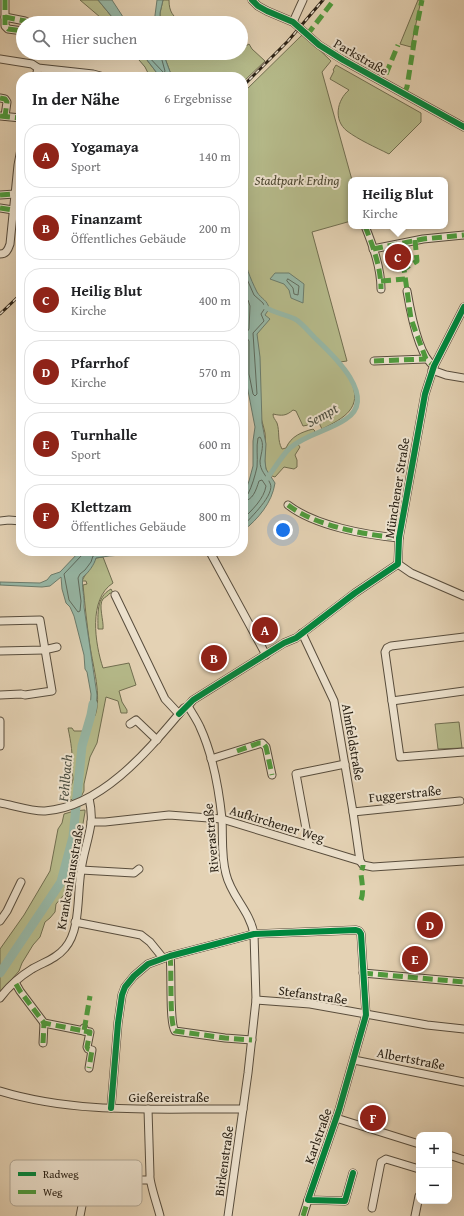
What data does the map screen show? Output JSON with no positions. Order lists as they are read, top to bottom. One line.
{"streets":{"street":["Parkstraße","Münchener Straße","Almfeldstraße","Fuggerstraße","Aufkirchener Weg","Riverastraße","Krankenhausstraße","Stefanstraße","Albertstraße","Gießereistraße","Karlstraße","Birkenstraße"]},"crossings":[["Almfeldstraße","Fuggerstraße"],["Almfeldstraße","Aufkirchener Weg"],["Aufkirchener Weg","Riverastraße"],["Aufkirchener Weg","Krankenhausstraße"],["Riverastraße","Stefanstraße"],["Riverastraße","Gießereistraße"],["Riverastraße","Birkenstraße"],["Stefanstraße","Karlstraße"],["Albertstraße","Karlstraße"],["Gießereistraße","Birkenstraße"]],"water":["Sempt","Fehlbach"],"parks":["Stadtpark Erding"],"legend":["Radweg","Weg"],"page":{"search":"Hier suchen","heading":["In der Nähe","6 Ergebnisse"],"list":[{"mark":"A","name":"Yogamaya","note":"Sport","value":"140 m"},{"mark":"B","name":"Finanzamt","note":"Öffentliches Gebäude","value":"200 m"},{"mark":"C","name":"Heilig Blut","note":"Kirche","value":"400 m"},{"mark":"D","name":"Pfarrhof","note":"Kirche","value":"570 m"},{"mark":"E","name":"Turnhalle","note":"Sport","value":"600 m"},{"mark":"F","name":"Klettzam","note":"Öffentliches Gebäude","value":"800 m"}],"popup":["Heilig Blut","Kirche"],"pins":["C","A","B","D","E","F"],"map_buttons":["+","−"]}}
